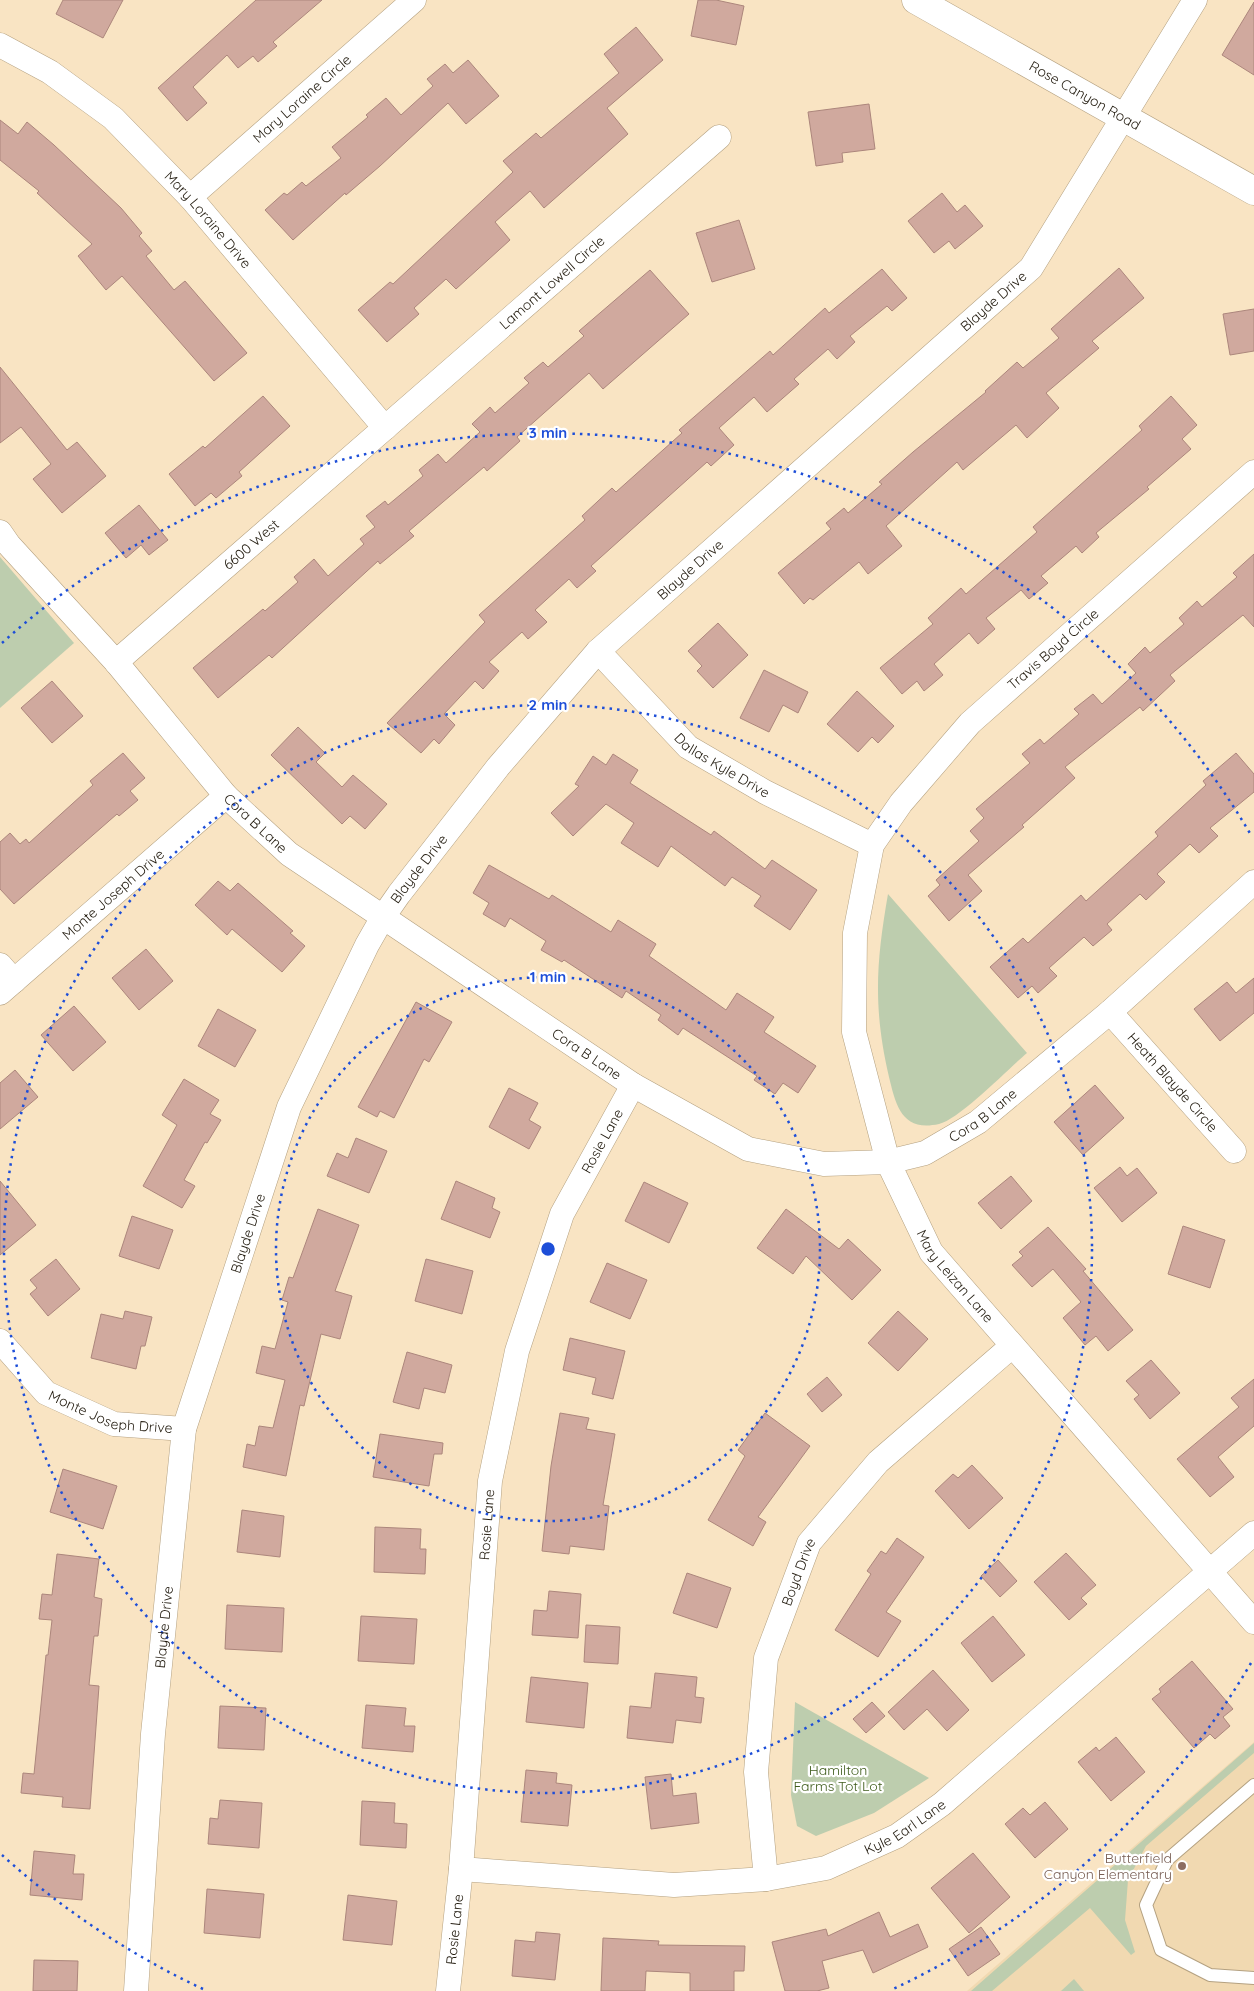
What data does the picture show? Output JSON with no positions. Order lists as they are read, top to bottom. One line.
{"streets":{"street":["Rose Canyon Road","Mary Loraine Circle","Mary Loraine Drive","Lamont Lowell Circle","Blayde Drive","6600 West","Travis Boyd Circle","Dallas Kyle Drive","Cora B Lane","Monte Joseph Drive","Heath Blayde Circle","Rosie Lane","Mary Leizan Lane","Boyd Drive","Kyle Earl Lane"]},"crossings":[["Rose Canyon Road","Blayde Drive"],["Mary Loraine Circle","Mary Loraine Drive"],["Mary Loraine Drive","Lamont Lowell Circle"],["Mary Loraine Drive","6600 West"],["Lamont Lowell Circle","6600 West"],["Blayde Drive","Dallas Kyle Drive"],["Blayde Drive","Cora B Lane"],["Blayde Drive","Monte Joseph Drive"],["6600 West","Cora B Lane"],["Travis Boyd Circle","Dallas Kyle Drive"],["Travis Boyd Circle","Mary Leizan Lane"],["Dallas Kyle Drive","Mary Leizan Lane"],["Cora B Lane","Monte Joseph Drive"],["Cora B Lane","Heath Blayde Circle"],["Cora B Lane","Rosie Lane"],["Cora B Lane","Mary Leizan Lane"],["Rosie Lane","Kyle Earl Lane"],["Mary Leizan Lane","Boyd Drive"],["Mary Leizan Lane","Kyle Earl Lane"],["Boyd Drive","Kyle Earl Lane"]],"parks":["Hamilton Farms Tot Lot"],"places":["Butterfield Canyon Elementary"],"rings":["3 min","2 min","1 min"]}
